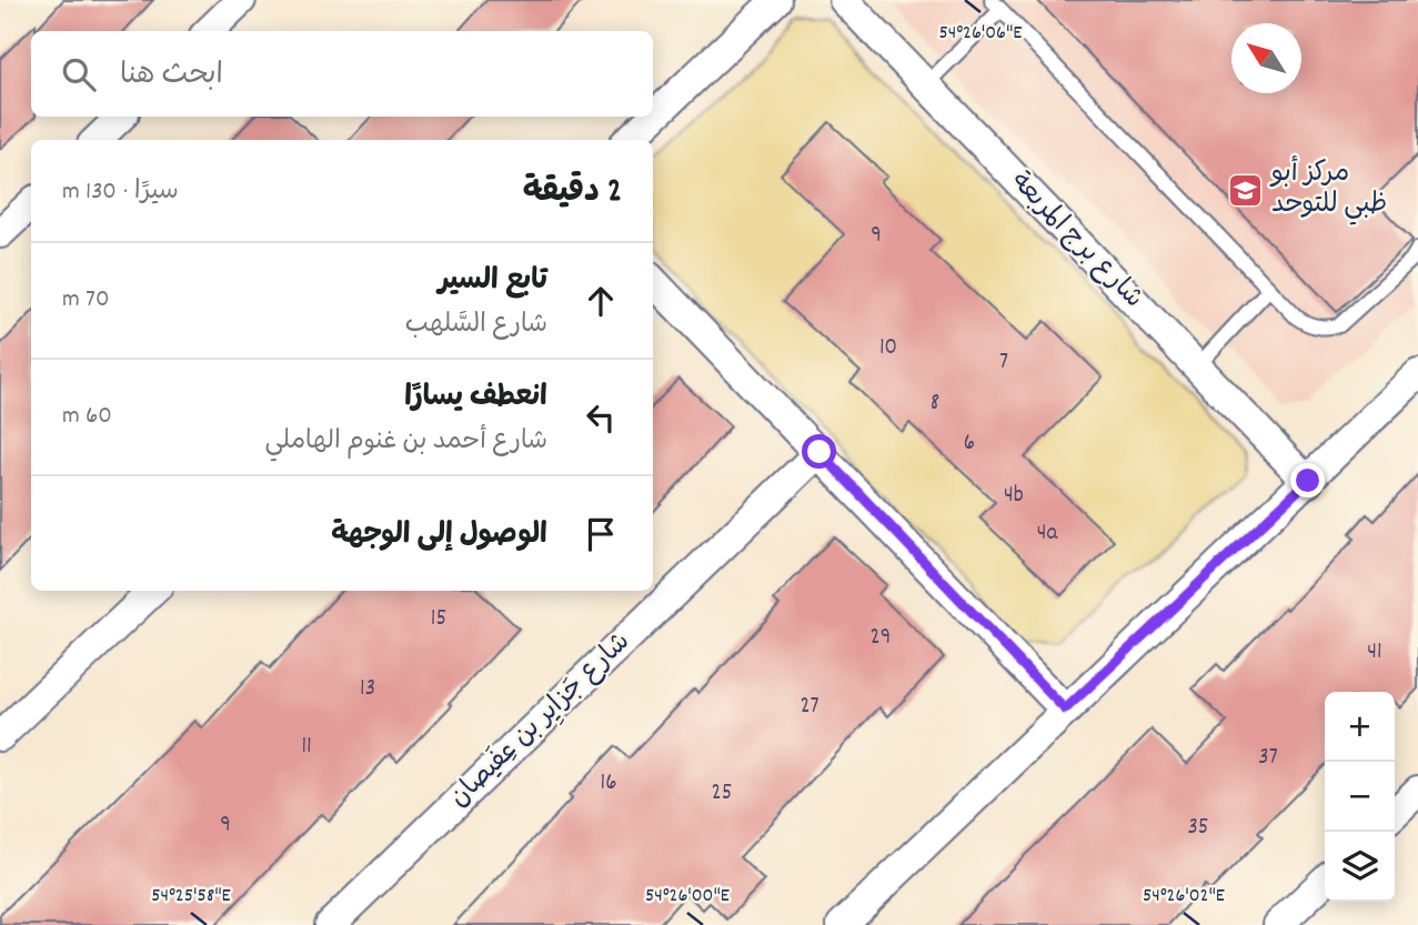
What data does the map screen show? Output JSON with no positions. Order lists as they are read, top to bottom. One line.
{"streets":{"street":["شارع برج المربعة","شارع جَزايِر بن عِفَيصان"]},"places":{"school or university":["مركز أبو ظبي للتوحد"]},"house_numbers":["9","10","7","8","6","4b","4a","15","29","41","13","27","11","37","16","25","9","35"],"north":"top left","page":{"search":"ابحث هنا","heading":["2 دقيقة","سيرًا · 130 m"],"list":[["تابع السير","شارع السَّلهب","70 m"],["انعطف يسارًا","شارع أحمد بن غنوم الهاملي","60 m"],"الوصول إلى الوجهة"],"map_buttons":["+","−"]},"coordinates":["54°26'06\"E","54°25'58\"E","54°26'00\"E","54°26'02\"E"]}
